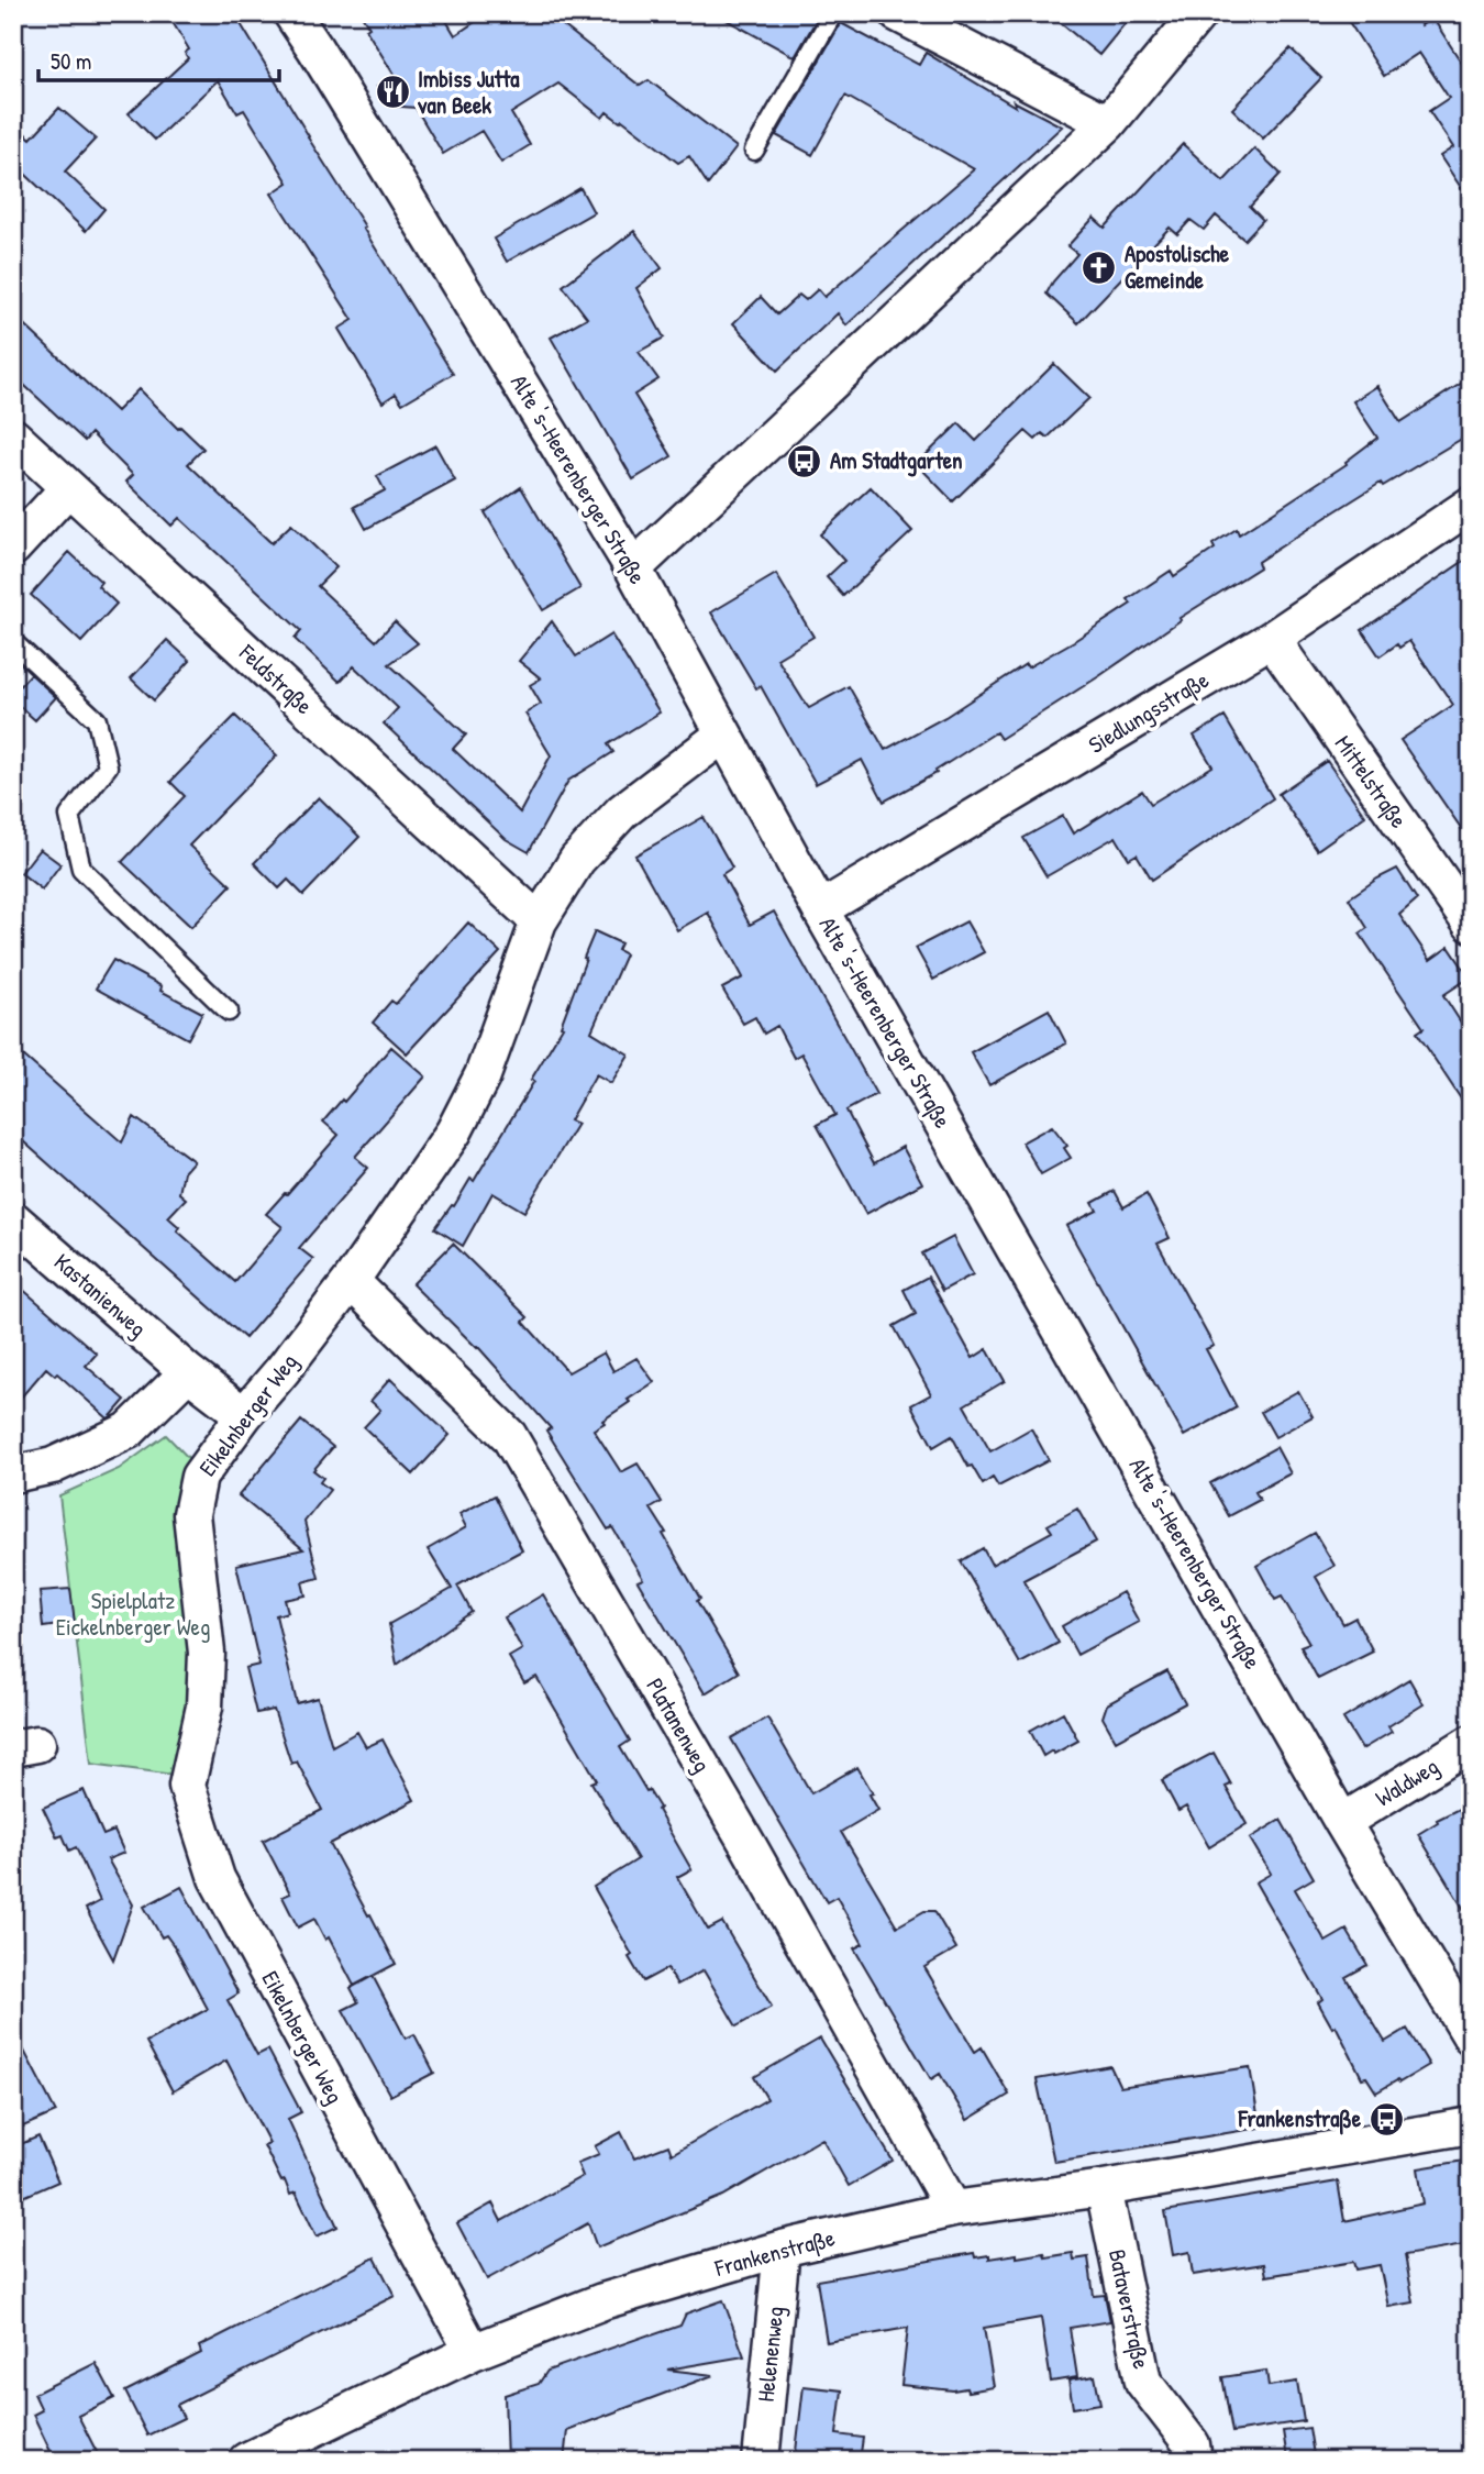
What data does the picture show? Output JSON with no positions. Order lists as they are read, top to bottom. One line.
{"streets":{"street":["Alte 's-Heerenberger Straße","Feldstraße","Siedlungsstraße","Mittelstraße","Kastanienweg","Eikelnberger Weg","Platanenweg","Waldweg","Frankenstraße","Bataverstraße","Helenenweg"]},"crossings":[["Alte 's-Heerenberger Straße","Siedlungsstraße"],["Alte 's-Heerenberger Straße","Eikelnberger Weg"],["Alte 's-Heerenberger Straße","Waldweg"],["Feldstraße","Eikelnberger Weg"],["Siedlungsstraße","Mittelstraße"],["Kastanienweg","Eikelnberger Weg"],["Eikelnberger Weg","Platanenweg"],["Eikelnberger Weg","Frankenstraße"],["Platanenweg","Frankenstraße"],["Frankenstraße","Bataverstraße"],["Frankenstraße","Helenenweg"]],"parks":["Spielplatz Eickelnberger Weg"],"places":{"restaurant":["Imbiss Jutta van Beek"],"church":["Apostolische Gemeinde"],"bus stop":["Am Stadtgarten","Frankenstraße"]},"scale_bar":"50 m"}
